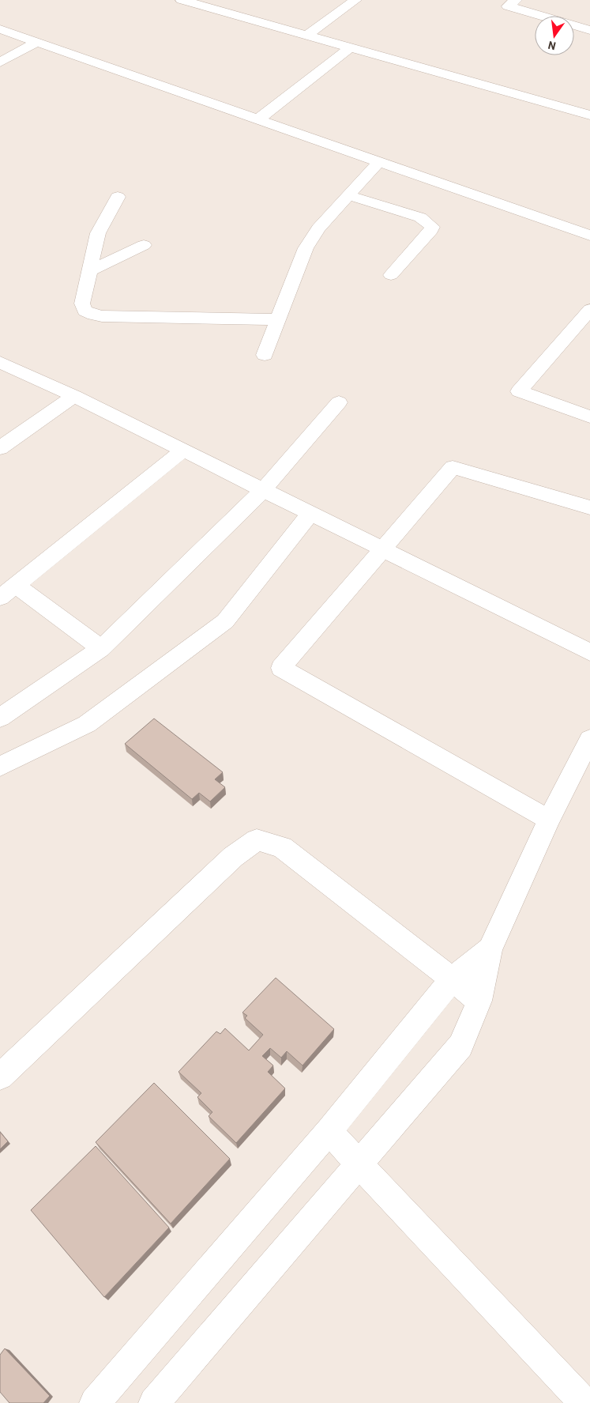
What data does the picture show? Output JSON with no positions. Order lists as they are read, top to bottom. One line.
{"north":"bottom"}
